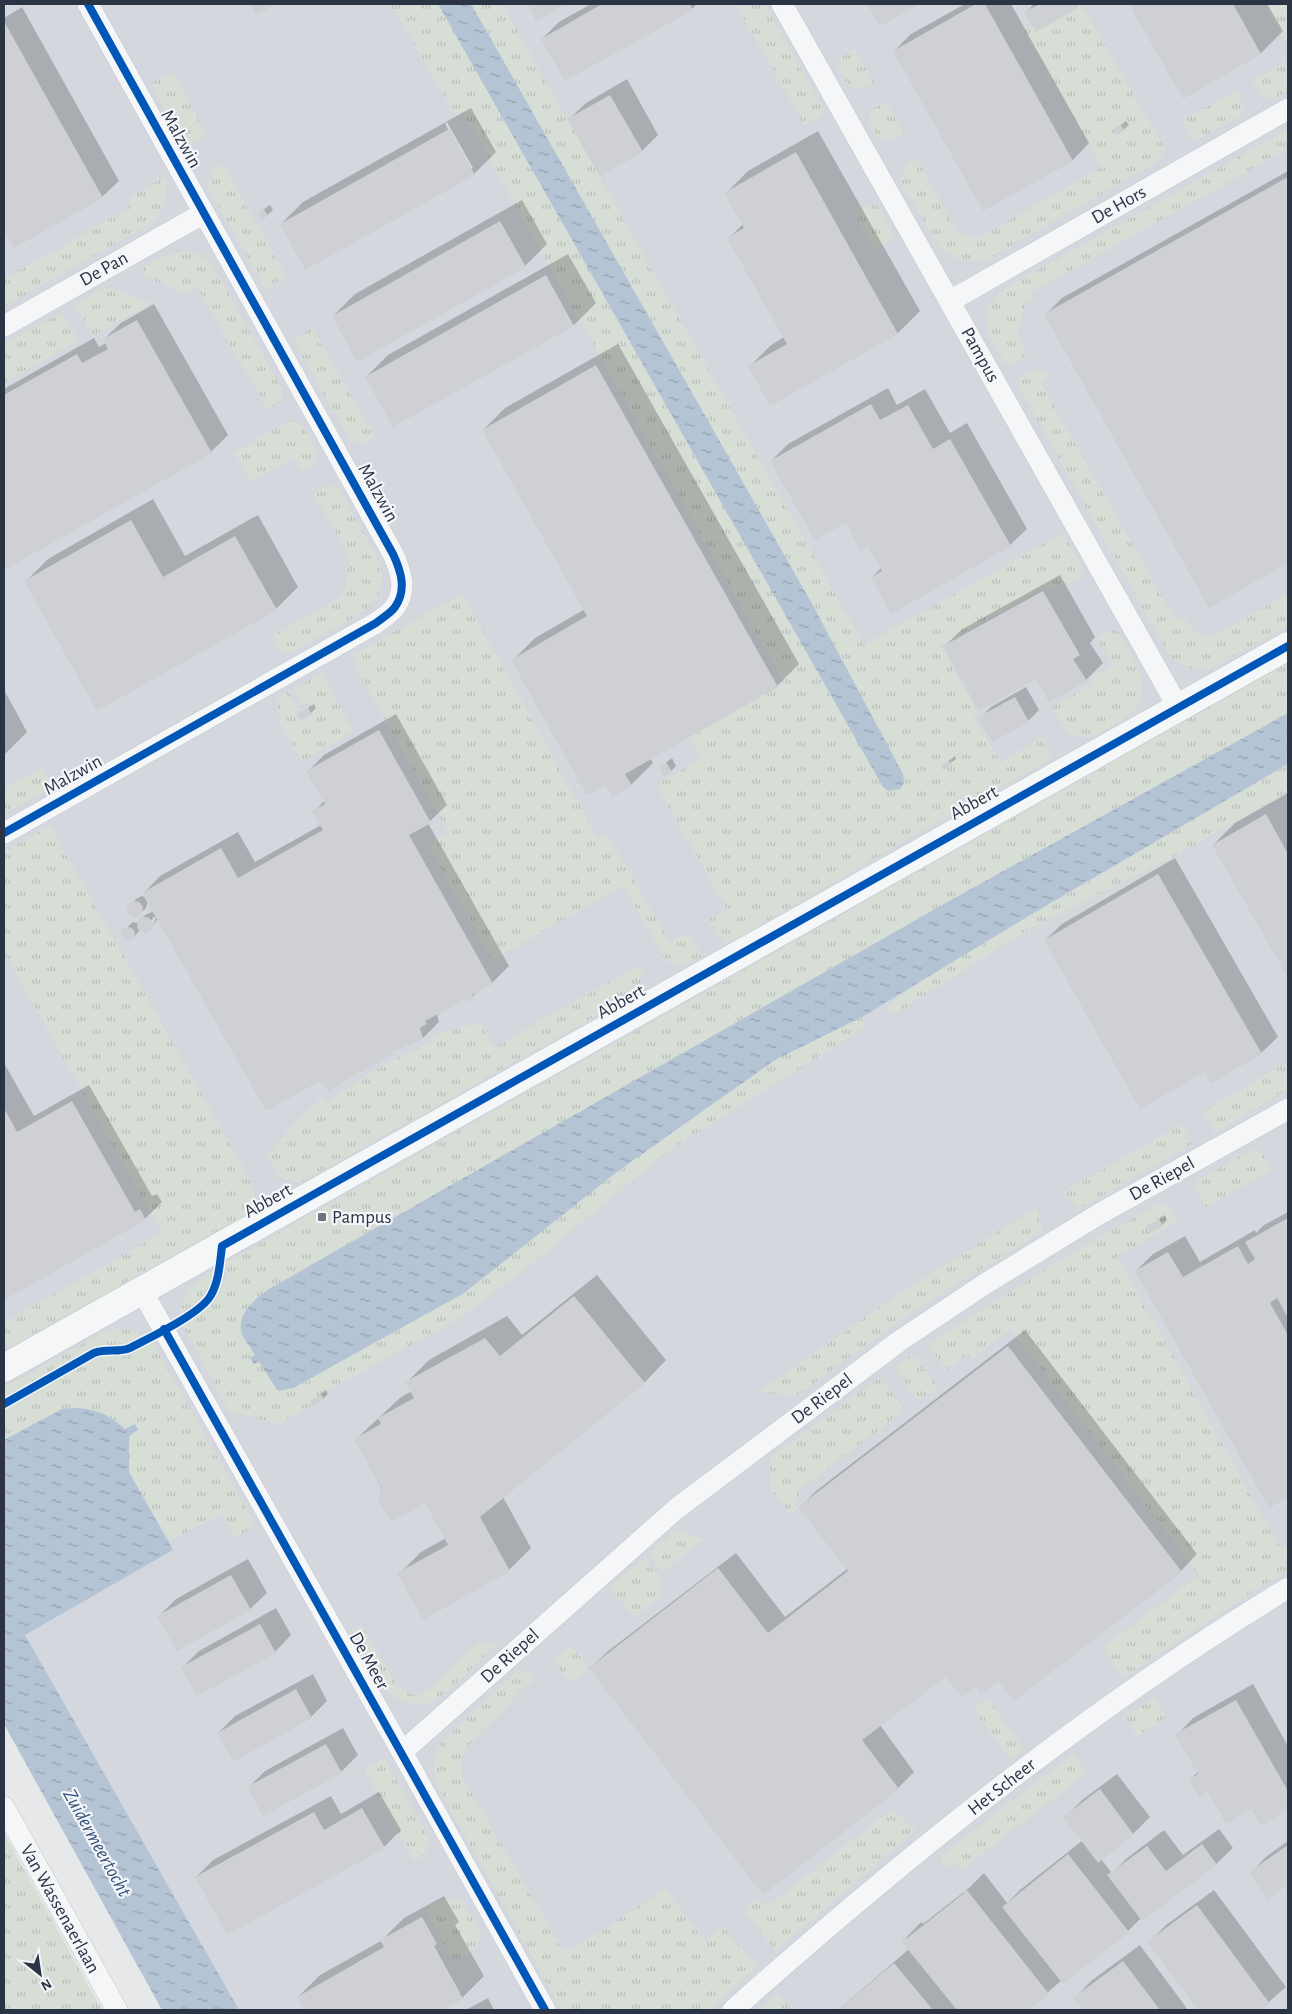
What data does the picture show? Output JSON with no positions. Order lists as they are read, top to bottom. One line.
{"streets":{"street":["Malzwin","De Hors","De Pan","Pampus","Abbert","De Riepel","De Meer","Het Scheer","Van Wassenaerlaan"]},"crossings":[["Malzwin","De Pan"],["De Hors","Pampus"],["Pampus","Abbert"],["Abbert","De Meer"],["De Riepel","De Meer"]],"water":["Zuidermeertocht"],"places":{"transit":["Pampus"]},"north":"bottom right"}
